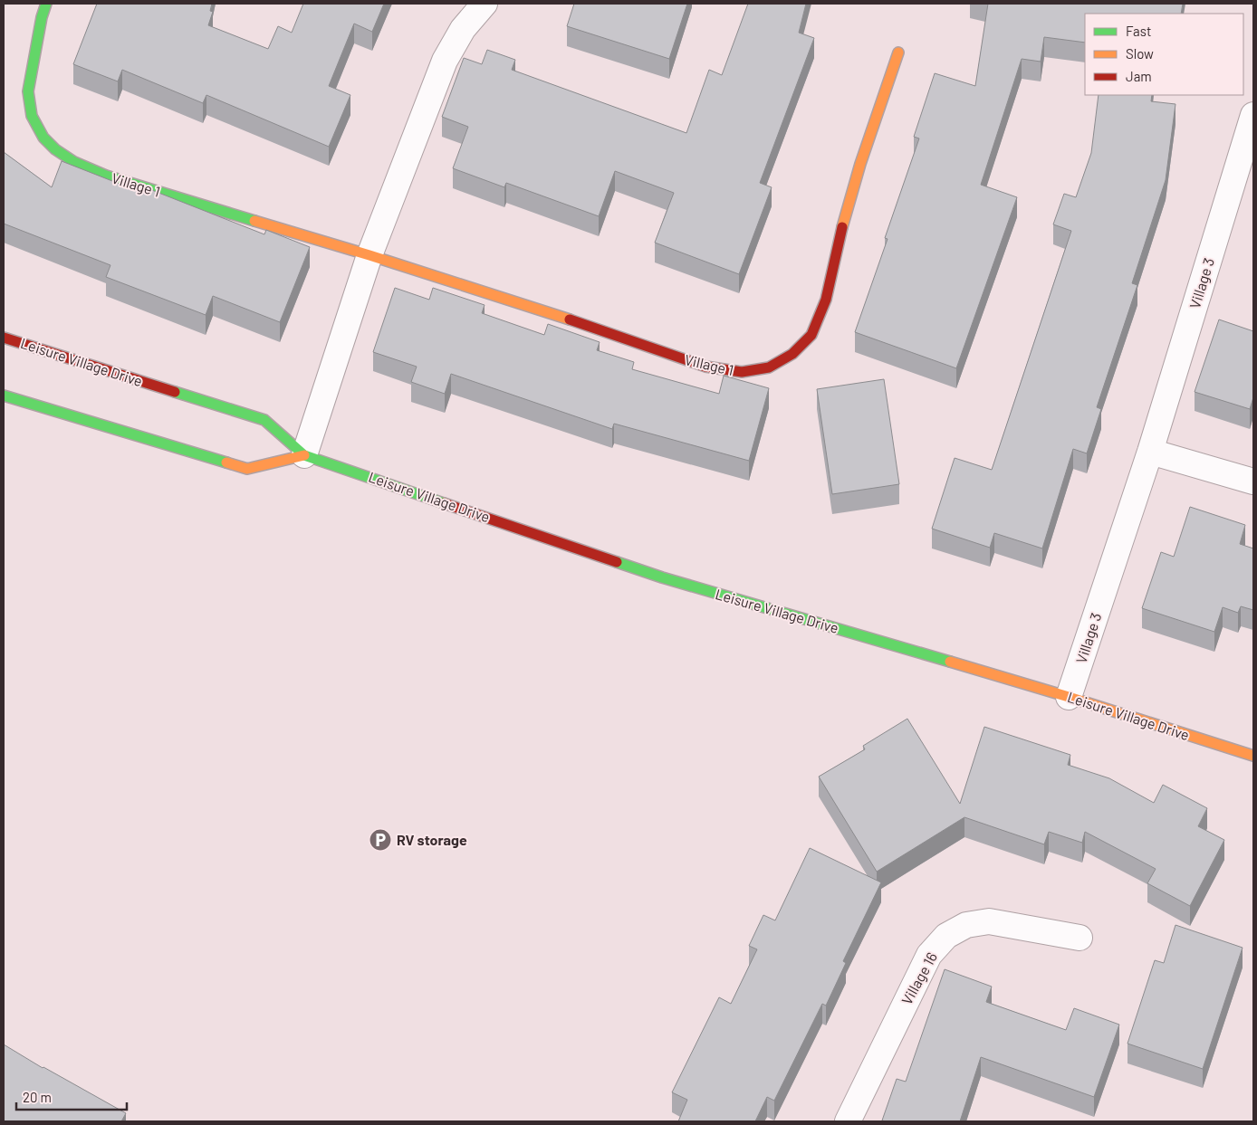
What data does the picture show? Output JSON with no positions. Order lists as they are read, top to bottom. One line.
{"streets":{"street":["Village 1","Village 3","Leisure Village Drive","Village 16"]},"crossings":[["Village 3","Leisure Village Drive"]],"places":{"parking":["RV storage"]},"legend":["Fast","Slow","Jam"],"scale_bar":"20 m"}
